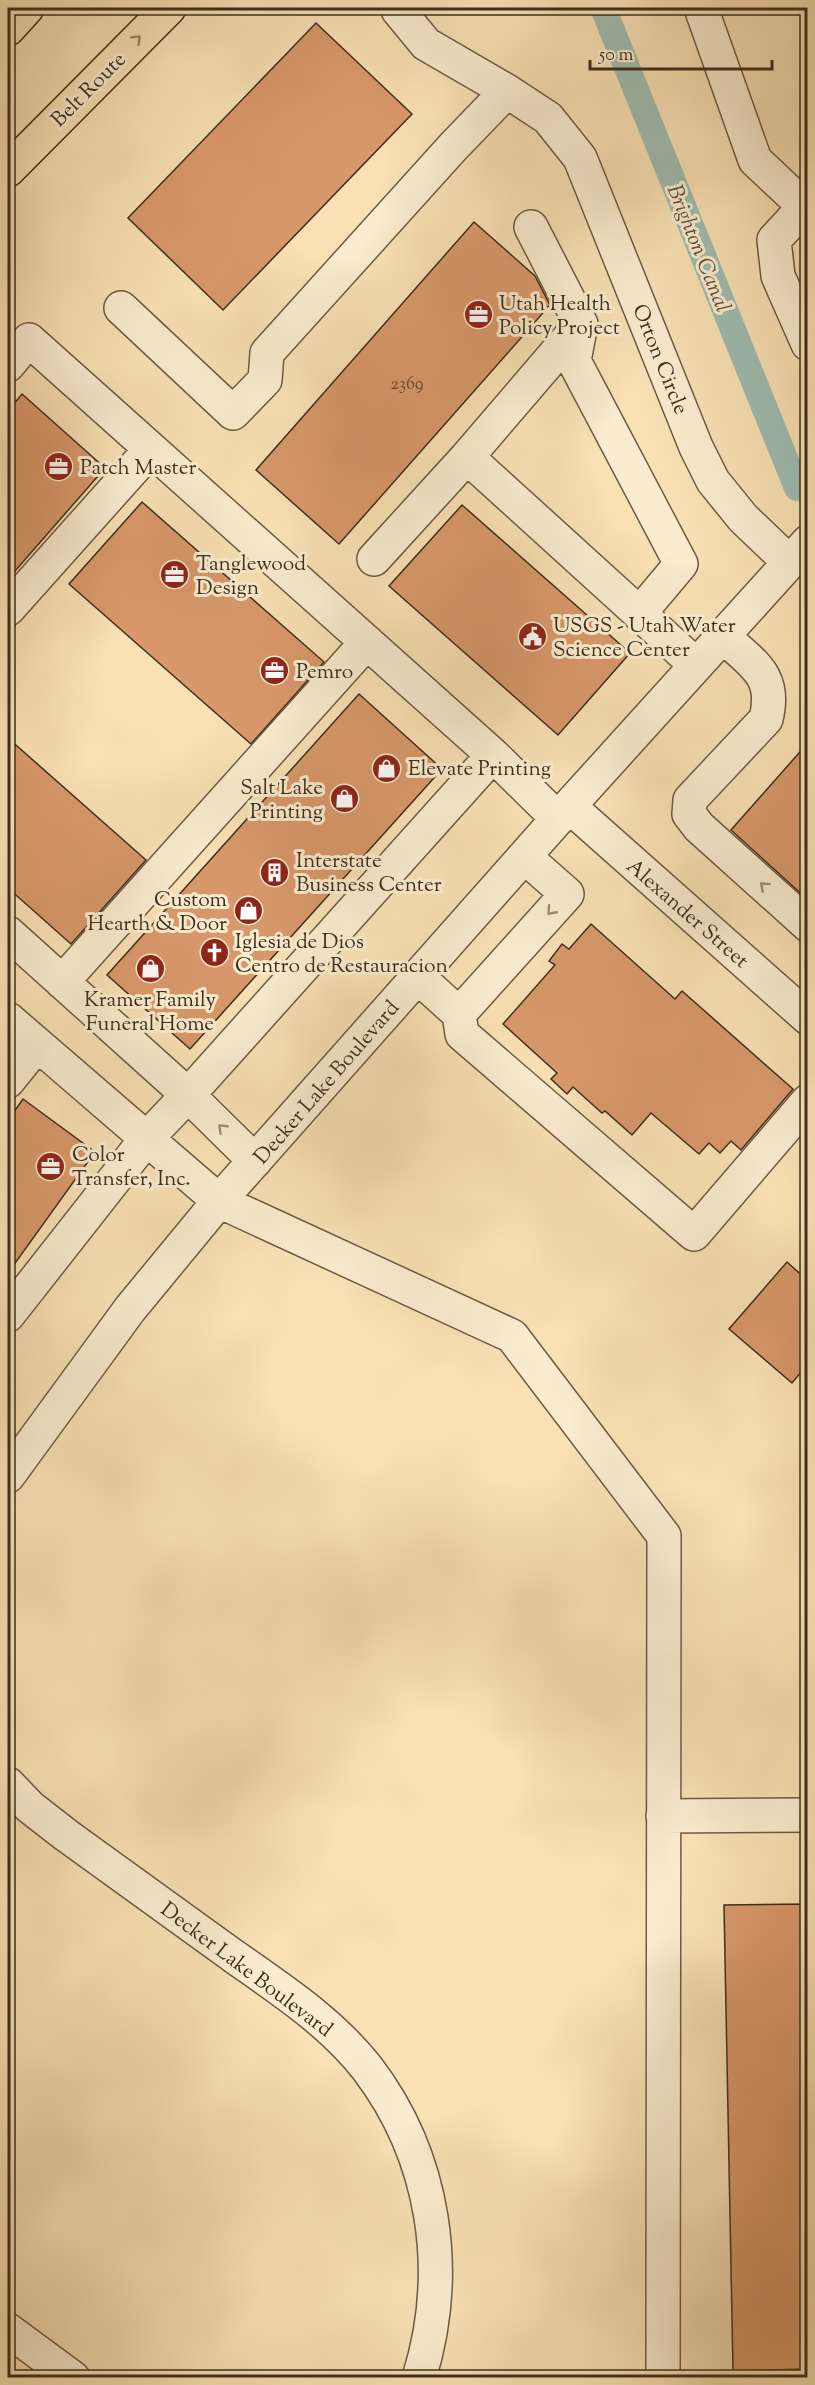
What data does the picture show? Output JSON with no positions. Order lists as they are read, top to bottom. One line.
{"streets":{"highway":["Belt Route"],"street":["Orton Circle","Alexander Street","Decker Lake Boulevard"]},"crossings":[["Orton Circle","Decker Lake Boulevard"],["Alexander Street","Decker Lake Boulevard"]],"one_way":["Belt Route"],"water":["Brighton Canal"],"places":{"office":["Utah Health Policy Project","Patch Master","Tanglewood Design","Pemro","Color Transfer, Inc."],"public building":["USGS - Utah Water Science Center"],"shop":["Elevate Printing","Salt Lake Printing","Custom Hearth & Door","Kramer Family Funeral Home"],"building":["Interstate Business Center"],"church":["Iglesia de Dios Centro de Restauracion"]},"house_numbers":["2369"],"scale_bar":"50 m"}
